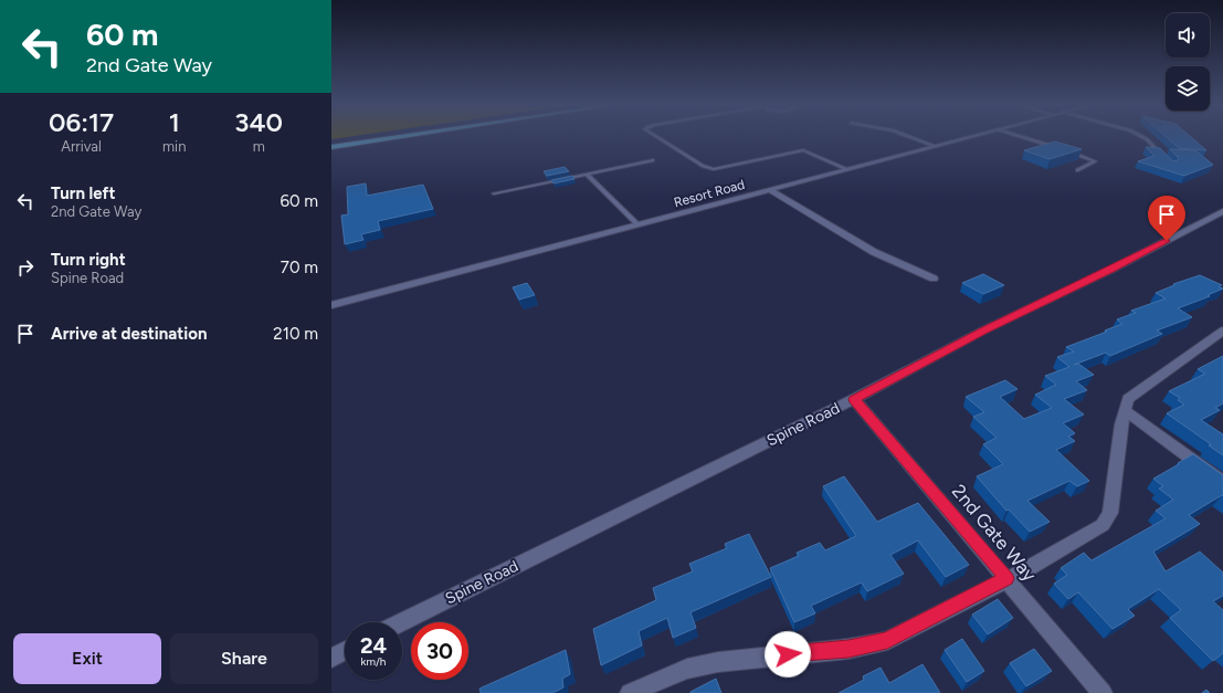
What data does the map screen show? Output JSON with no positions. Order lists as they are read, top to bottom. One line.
{"streets":{"street":["Resort Road","Spine Road","2nd Gate Way"]},"crossings":[["Spine Road","2nd Gate Way"]],"page":{"turn":["60 m","2nd Gate Way"],"eta":["06:17","Arrival","1","min","340","m"],"list":[{"name":"Turn left","note":"2nd Gate Way","value":"60 m"},{"name":"Turn right","note":"Spine Road","value":"70 m"},{"name":"Arrive at destination","value":"210 m"}],"speed":"24 km/h","limit":"30","buttons":["Exit","Share"]}}
